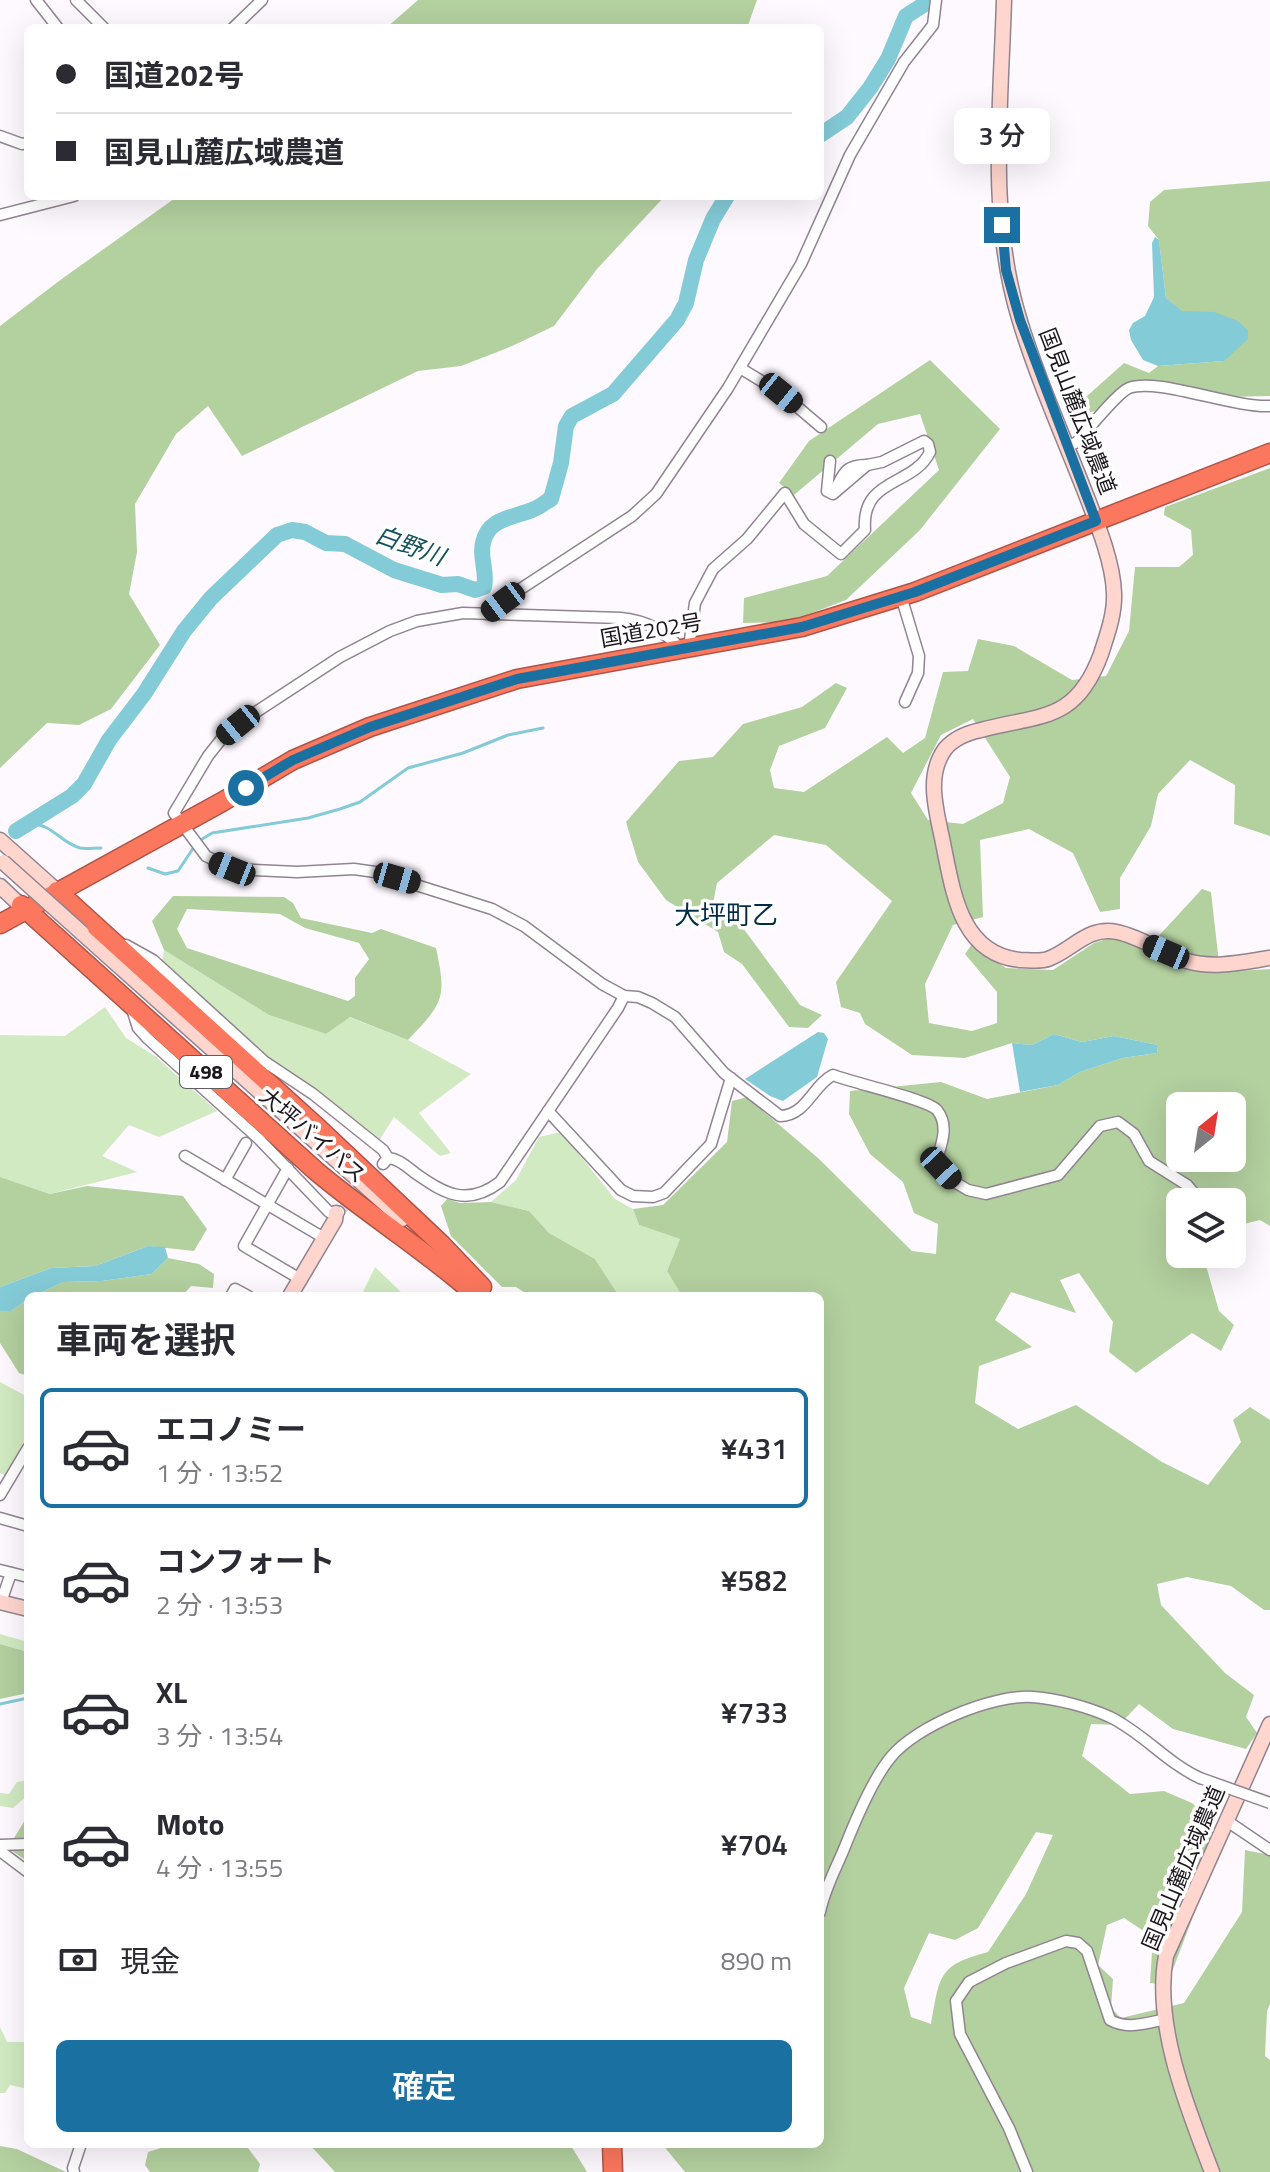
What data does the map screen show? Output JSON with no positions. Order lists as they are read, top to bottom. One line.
{"streets":{"highway":["国道202号","498","大坪バイパス"],"street":["国見山麓広域農道"]},"crossings":[["国見山麓広域農道","国道202号"],["国道202号","大坪バイパス"]],"districts":["大坪町乙"],"water":["白野川"],"north":"top right","page":{"banner":["国道202号","国見山麓広域農道"],"bubble":"3 分","heading":"車両を選択","list":[{"name":"エコノミー","note":"1 分 · 13:52","value":"¥431"},{"name":"コンフォート","note":"2 分 · 13:53","value":"¥582"},{"name":"XL","note":"3 分 · 13:54","value":"¥733"},{"name":"Moto","note":"4 分 · 13:55","value":"¥704"}],"pay":["現金","890 m"],"buttons":"確定"}}
